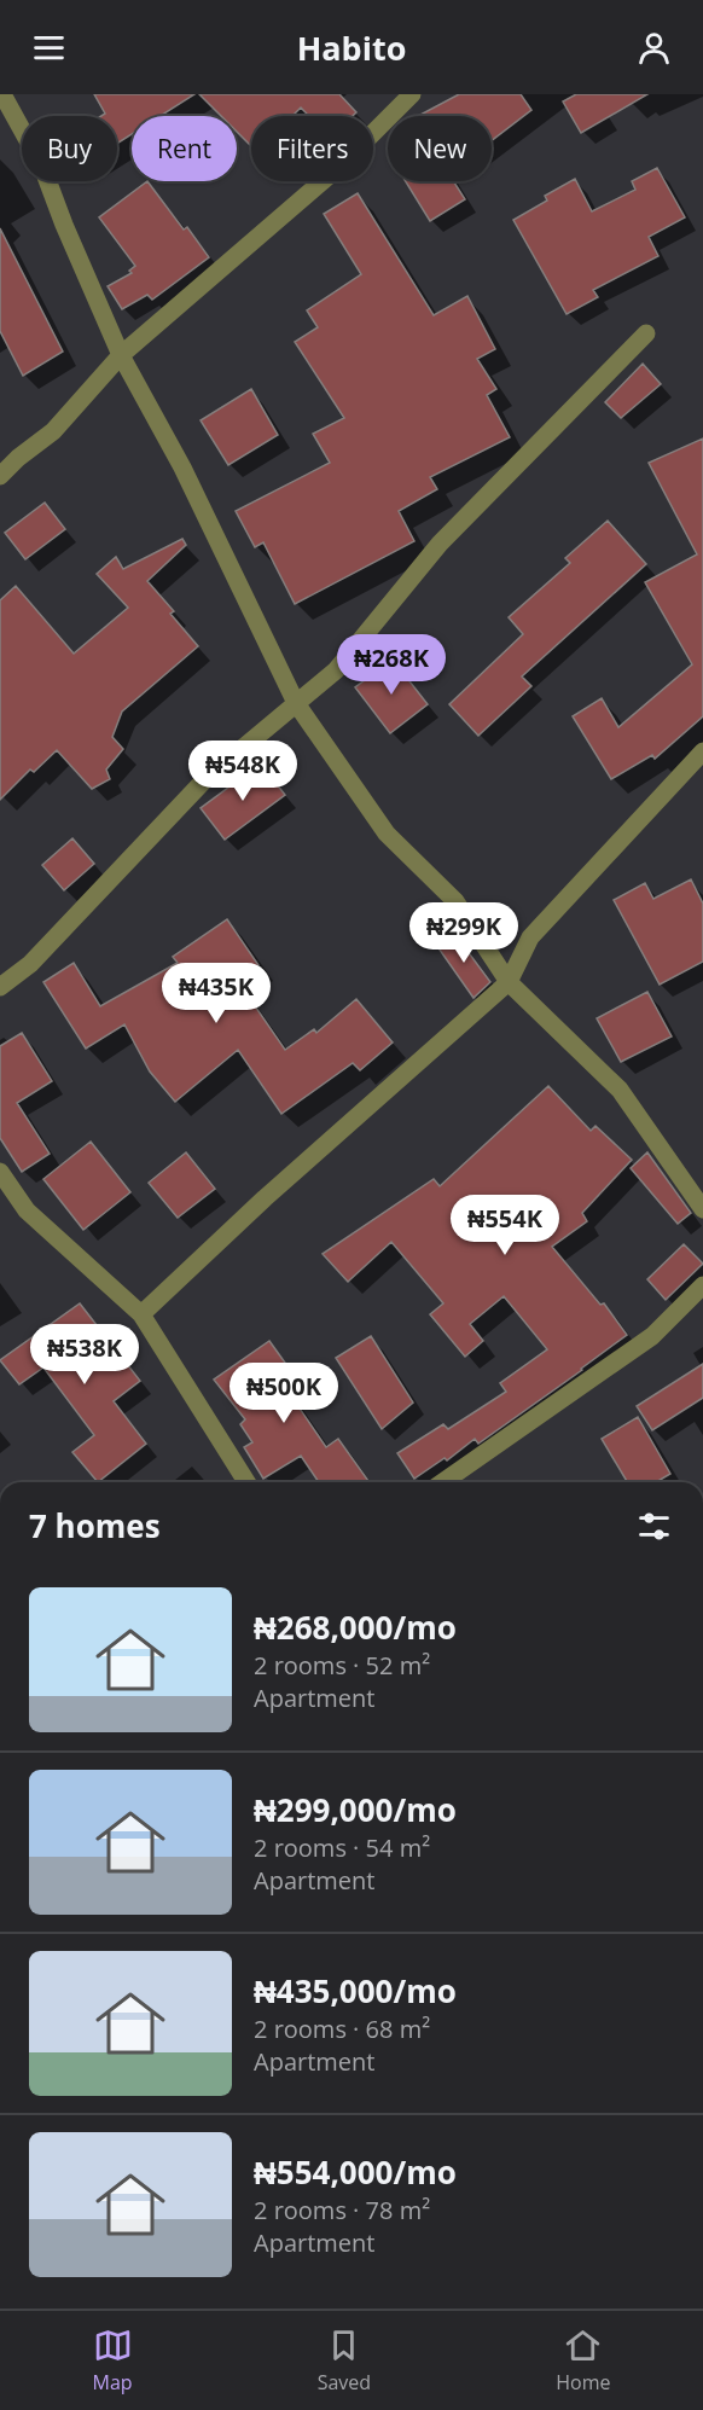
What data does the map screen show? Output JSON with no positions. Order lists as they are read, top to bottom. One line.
{"page":{"header":"Habito","chip":["Buy","Rent","Filters","New"],"price":["₦268K","₦548K","₦299K","₦435K","₦554K","₦538K","₦500K"],"heading":"7 homes","list":[{"name":"₦268,000/mo","note":"2 rooms · 52 m² · Apartment"},{"name":"₦299,000/mo","note":"2 rooms · 54 m² · Apartment"},{"name":"₦435,000/mo","note":"2 rooms · 68 m² · Apartment"},{"name":"₦554,000/mo","note":"2 rooms · 78 m² · Apartment"}],"tabs":["Map","Saved","Home"]}}
